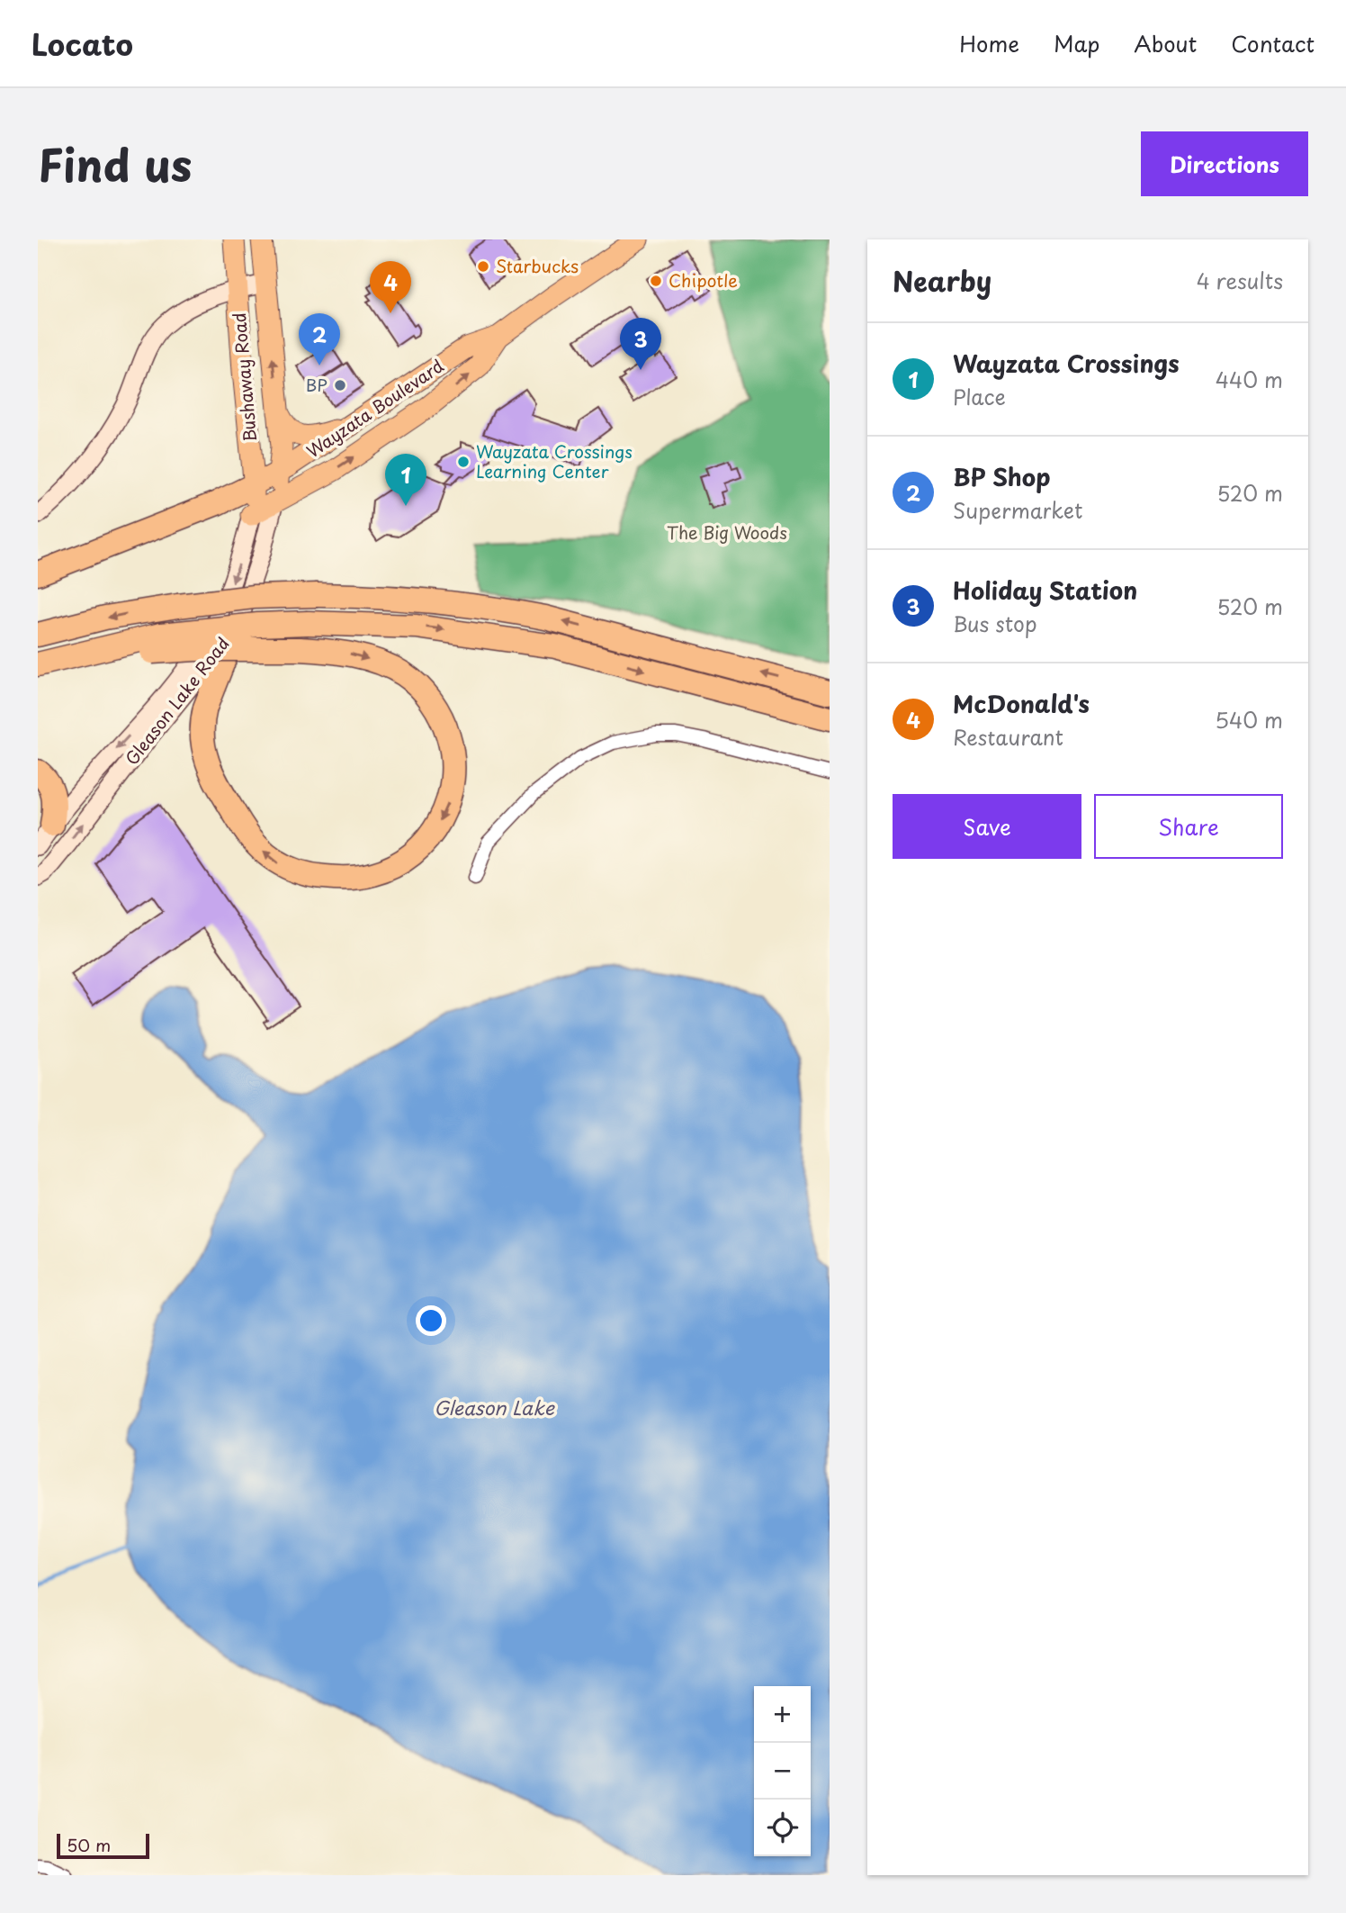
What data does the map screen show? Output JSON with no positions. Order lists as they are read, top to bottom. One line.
{"streets":{"main road":["Bushaway Road","Wayzata Boulevard","Gleason Lake Road"]},"crossings":[["Bushaway Road","Wayzata Boulevard"],["Bushaway Road","Gleason Lake Road"],["Wayzata Boulevard","Gleason Lake Road"]],"water":["Gleason Lake"],"parks":["The Big Woods"],"places":["Starbucks","Chipotle","BP","Wayzata Crossings Learning Center"],"scale_bar":"50 m","page":{"header":"Locato","nav":["Home","Map","About","Contact"],"title":"Find us","buttons":["Directions",["Save","Share"]],"heading":["Nearby","4 results"],"pins":["4","2","3","1"],"list":[{"mark":"1","name":"Wayzata Crossings","note":"Place","value":"440 m"},{"mark":"2","name":"BP Shop","note":"Supermarket","value":"520 m"},{"mark":"3","name":"Holiday Station","note":"Bus stop","value":"520 m"},{"mark":"4","name":"McDonald's","note":"Restaurant","value":"540 m"}],"map_buttons":["+","−"],"scale":"50 m"}}
